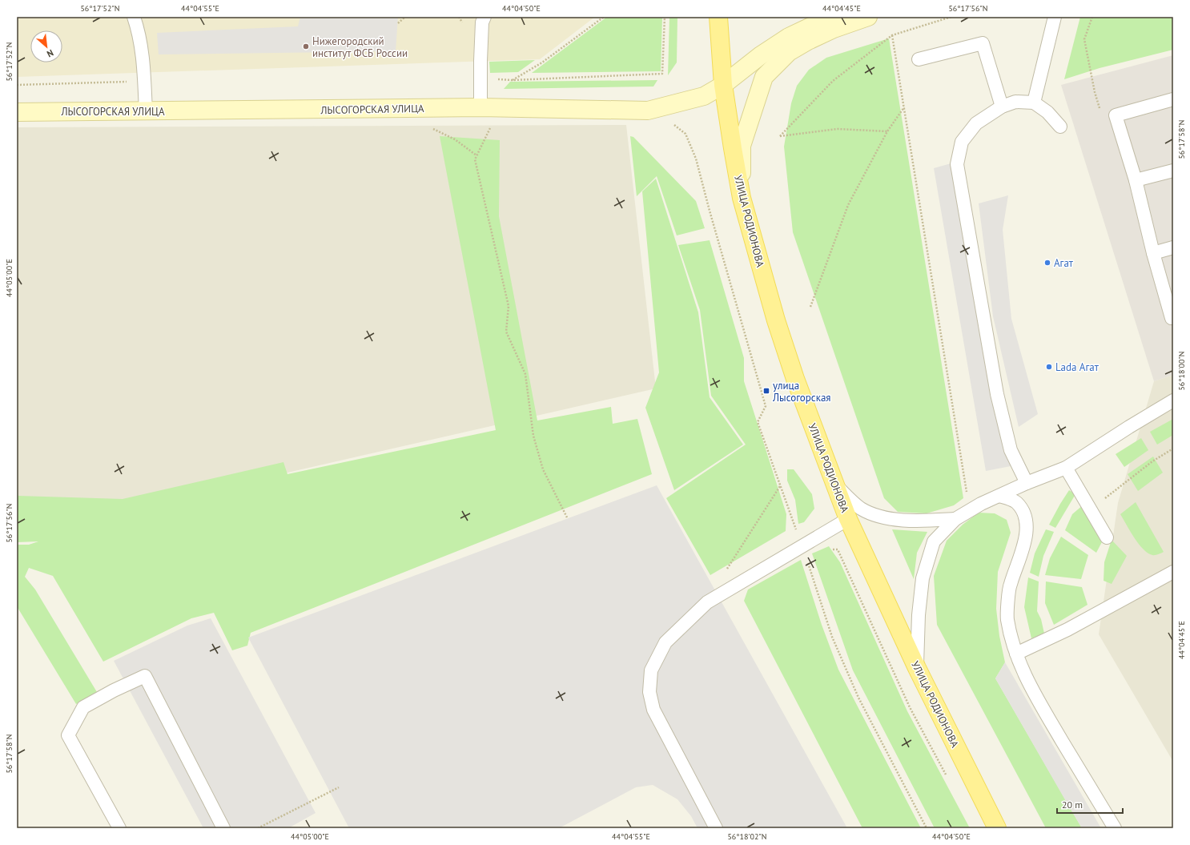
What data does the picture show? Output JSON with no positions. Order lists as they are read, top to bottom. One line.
{"streets":{"main road":["УЛИЦА РОДИОНОВА"],"street":["ЛЫСОГОРСКАЯ УЛИЦА"]},"crossings":[["ЛЫСОГОРСКАЯ УЛИЦА","УЛИЦА РОДИОНОВА"]],"places":{"other":["Нижегородский институт ФСБ России","Агат","Lada Агат"],"transit":["улица Лысогорская"]},"scale_bar":"20 m","north":"bottom right","coordinates":["56°17'52\"N","44°04'55\"E","44°04'50\"E","44°04'45\"E","56°17'56\"N","56°17'58\"N","44°05'00\"E","56°18'00\"N","56°18'02\"N"]}
